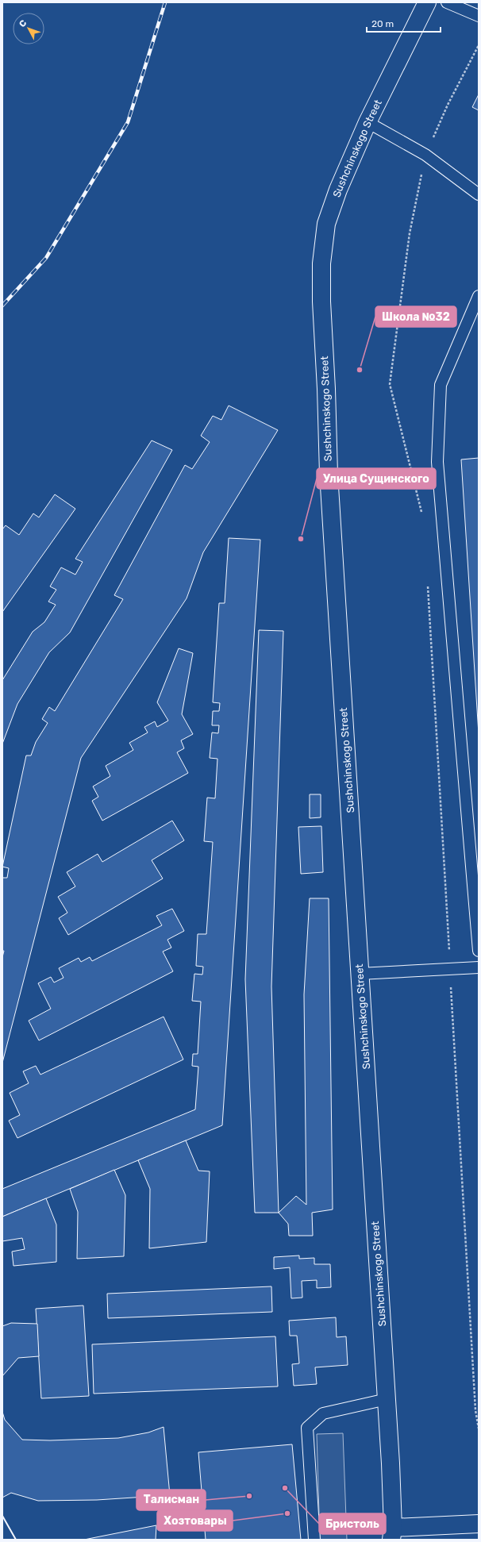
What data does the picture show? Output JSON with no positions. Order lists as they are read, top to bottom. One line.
{"streets":{"street":["Sushchinskogo Street"]},"places":["Школа №32","Улица Сущинского","Бристоль","Талисман","Хозтовары"],"scale_bar":"20 m","north":"top left"}
